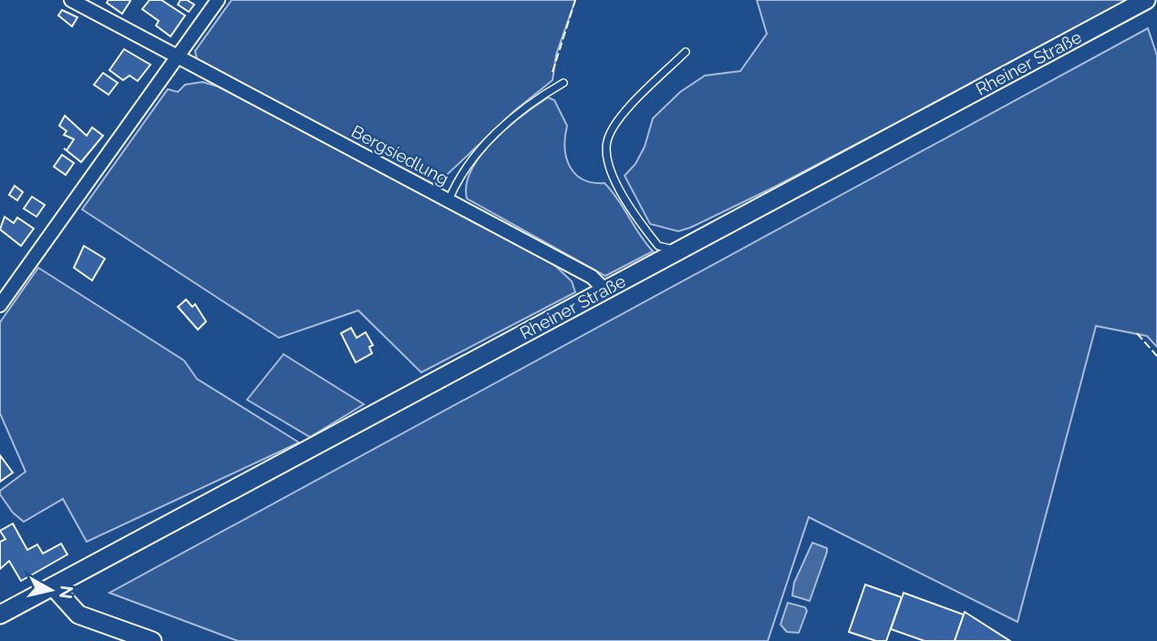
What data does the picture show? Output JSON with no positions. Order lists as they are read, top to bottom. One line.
{"streets":{"main road":["Rheiner Straße"],"street":["Bergsiedlung"]},"crossings":[["Rheiner Straße","Bergsiedlung"]],"north":"right"}
